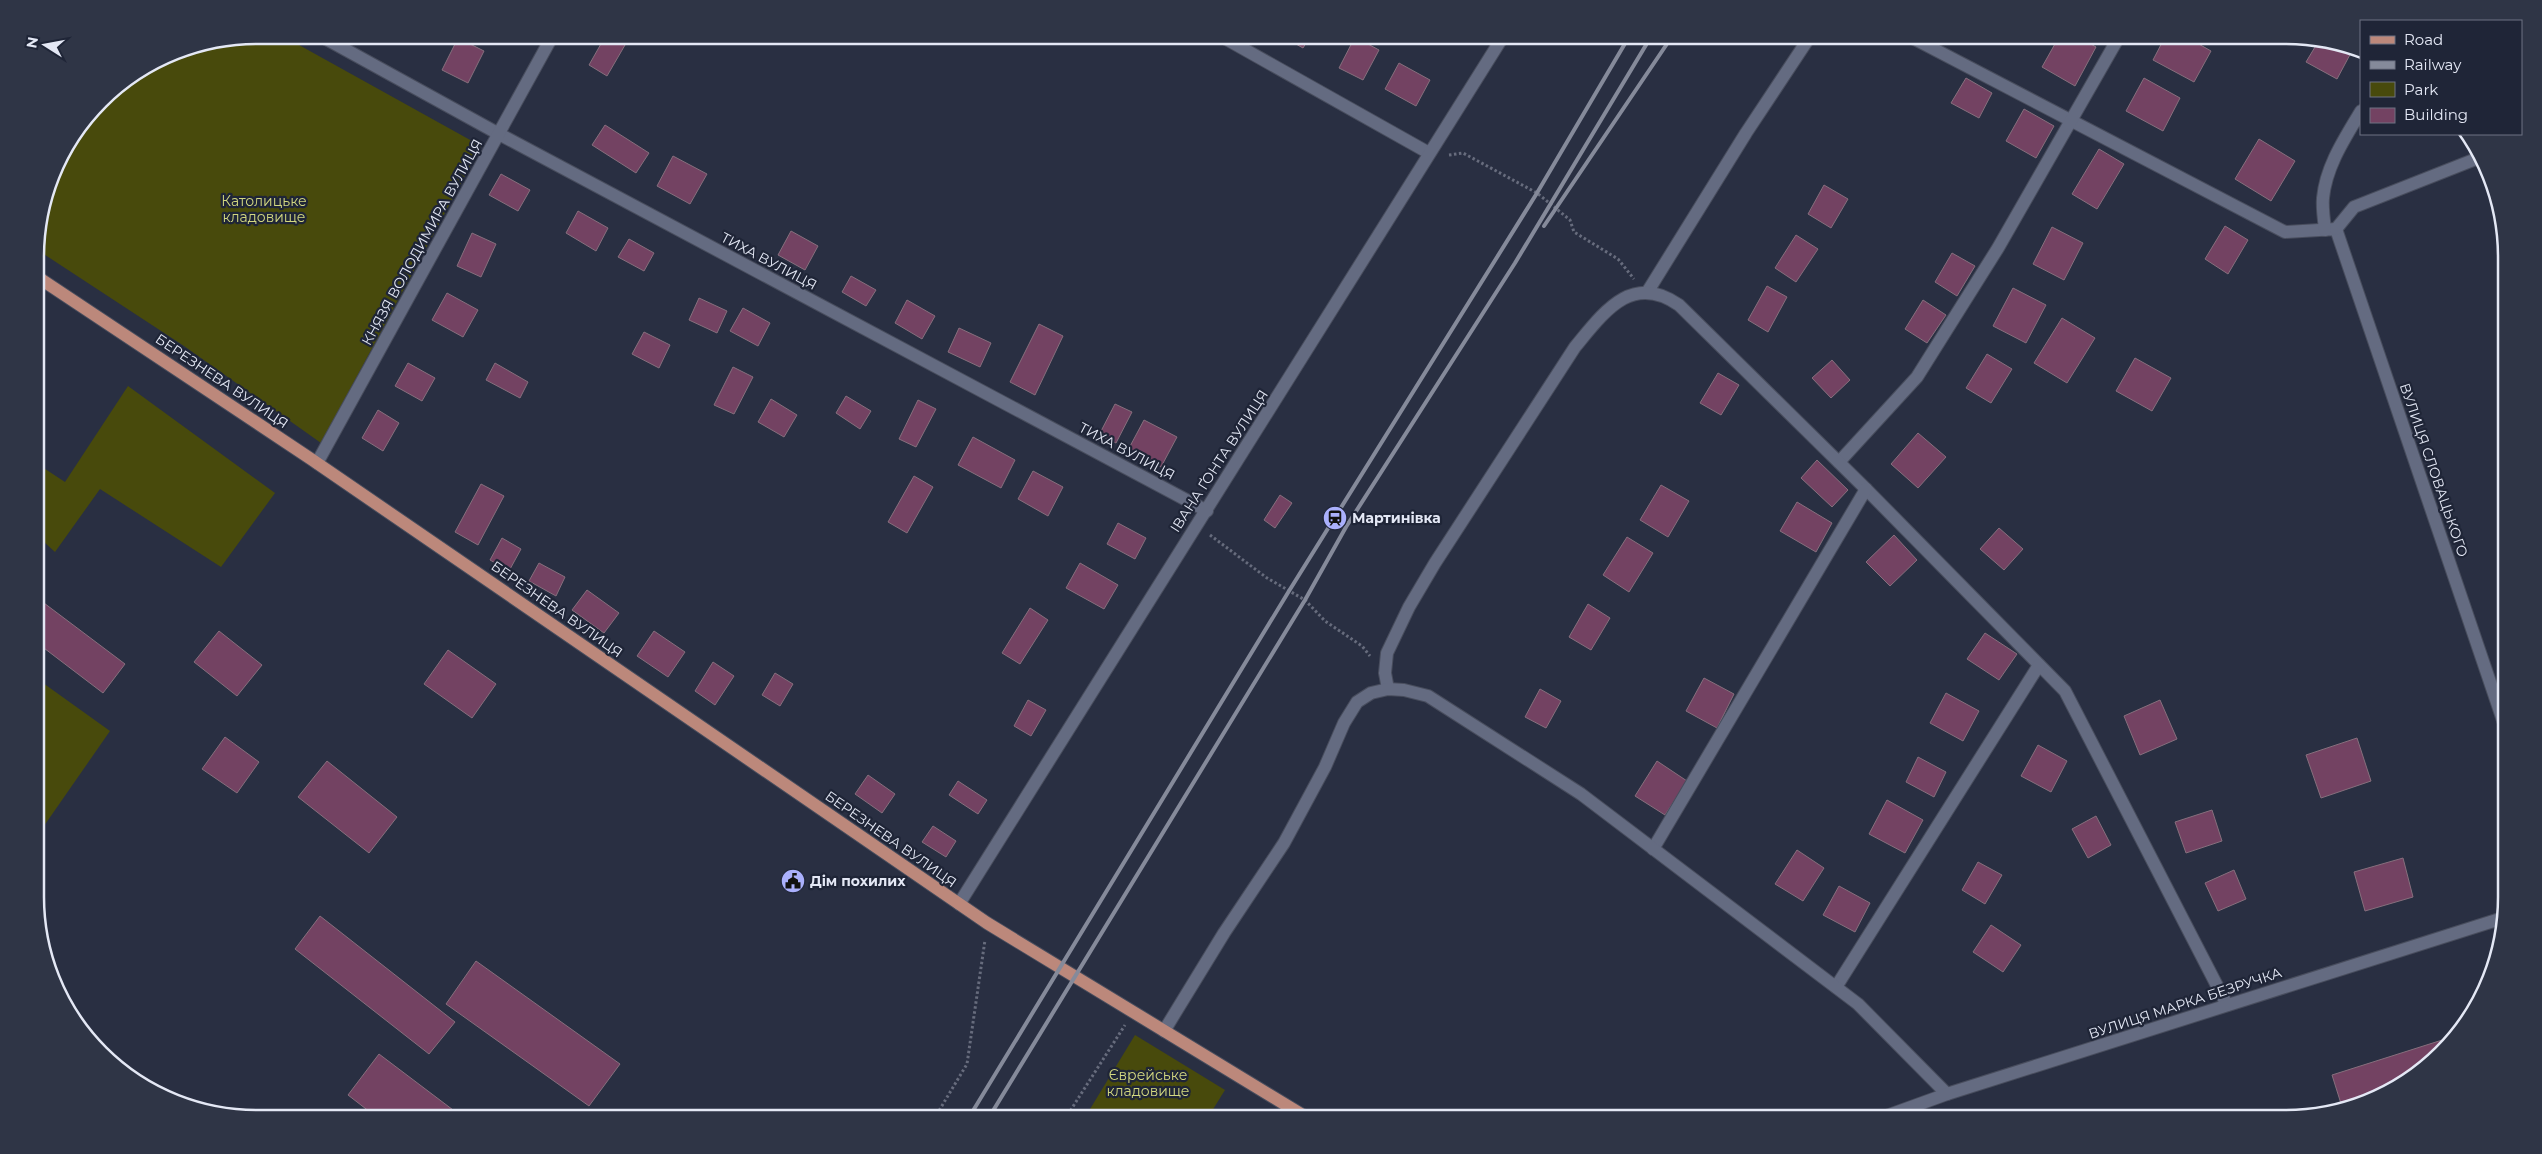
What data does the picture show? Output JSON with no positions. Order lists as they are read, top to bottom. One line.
{"streets":{"main road":["БЕРЕЗНЕВА ВУЛИЦЯ"],"street":["КНЯЗЯ ВОЛОДИМИРА ВУЛИЦЯ","ТИХА ВУЛИЦЯ","ІВАНА ҐОНТА ВУЛИЦЯ","ВУЛИЦЯ СЛОВАЦЬКОГО","ВУЛИЦЯ МАРКА БЕЗРУЧКА"]},"crossings":[["КНЯЗЯ ВОЛОДИМИРА ВУЛИЦЯ","ТИХА ВУЛИЦЯ"],["КНЯЗЯ ВОЛОДИМИРА ВУЛИЦЯ","БЕРЕЗНЕВА ВУЛИЦЯ"],["ТИХА ВУЛИЦЯ","ІВАНА ҐОНТА ВУЛИЦЯ"],["БЕРЕЗНЕВА ВУЛИЦЯ","ІВАНА ҐОНТА ВУЛИЦЯ"]],"parks":["Католицьке кладовище","Єврейське кладовище"],"places":{"station":["Мартинівка"],"public building":["Дiм похилих"]},"legend":["Road","Railway","Park","Building"],"north":"left"}
